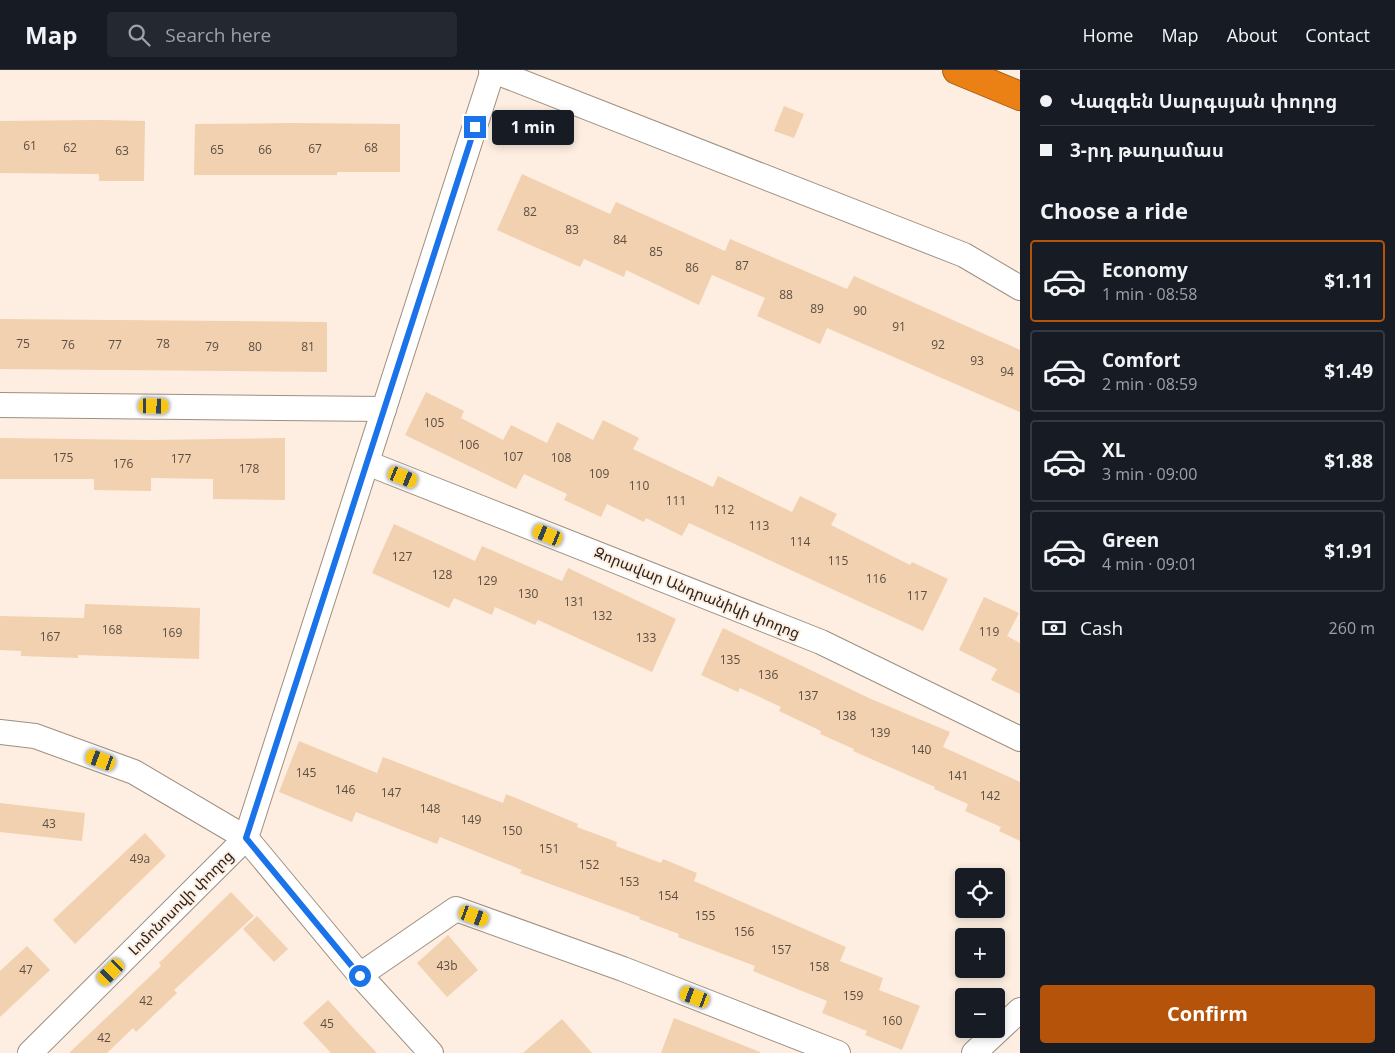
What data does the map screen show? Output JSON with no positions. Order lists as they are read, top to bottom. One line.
{"streets":{"street":["Զորավար Անդրանիկի փողոց","Լոմոնոսովի փողոց"]},"house_numbers":["61","62","68","67","65","66","63","82","83","84","85","87","86","88","89","90","91","75","78","76","77","92","79","80","81","93","94","105","106","107","175","108","177","176","178","109","110","111","112","113","114","127","115","128","116","129","130","117","131","132","168","119","169","167","133","135","136","137","138","139","140","145","141","146","147","142","148","149","43","150","151","49a","152","153","154","155","156","157","43b","158","47","159","42","160","45","42"],"page":{"header":"Map","search":"Search here","nav":["Home","Map","About","Contact"],"banner":["Վազգեն Սարգսյան փողոց","3-րդ թաղամաս"],"bubble":"1 min","heading":"Choose a ride","list":[{"name":"Economy","note":"1 min · 08:58","value":"$1.11"},{"name":"Comfort","note":"2 min · 08:59","value":"$1.49"},{"name":"XL","note":"3 min · 09:00","value":"$1.88"},{"name":"Green","note":"4 min · 09:01","value":"$1.91"}],"pay":["Cash","260 m"],"map_buttons":["+","−"],"buttons":"Confirm"}}
